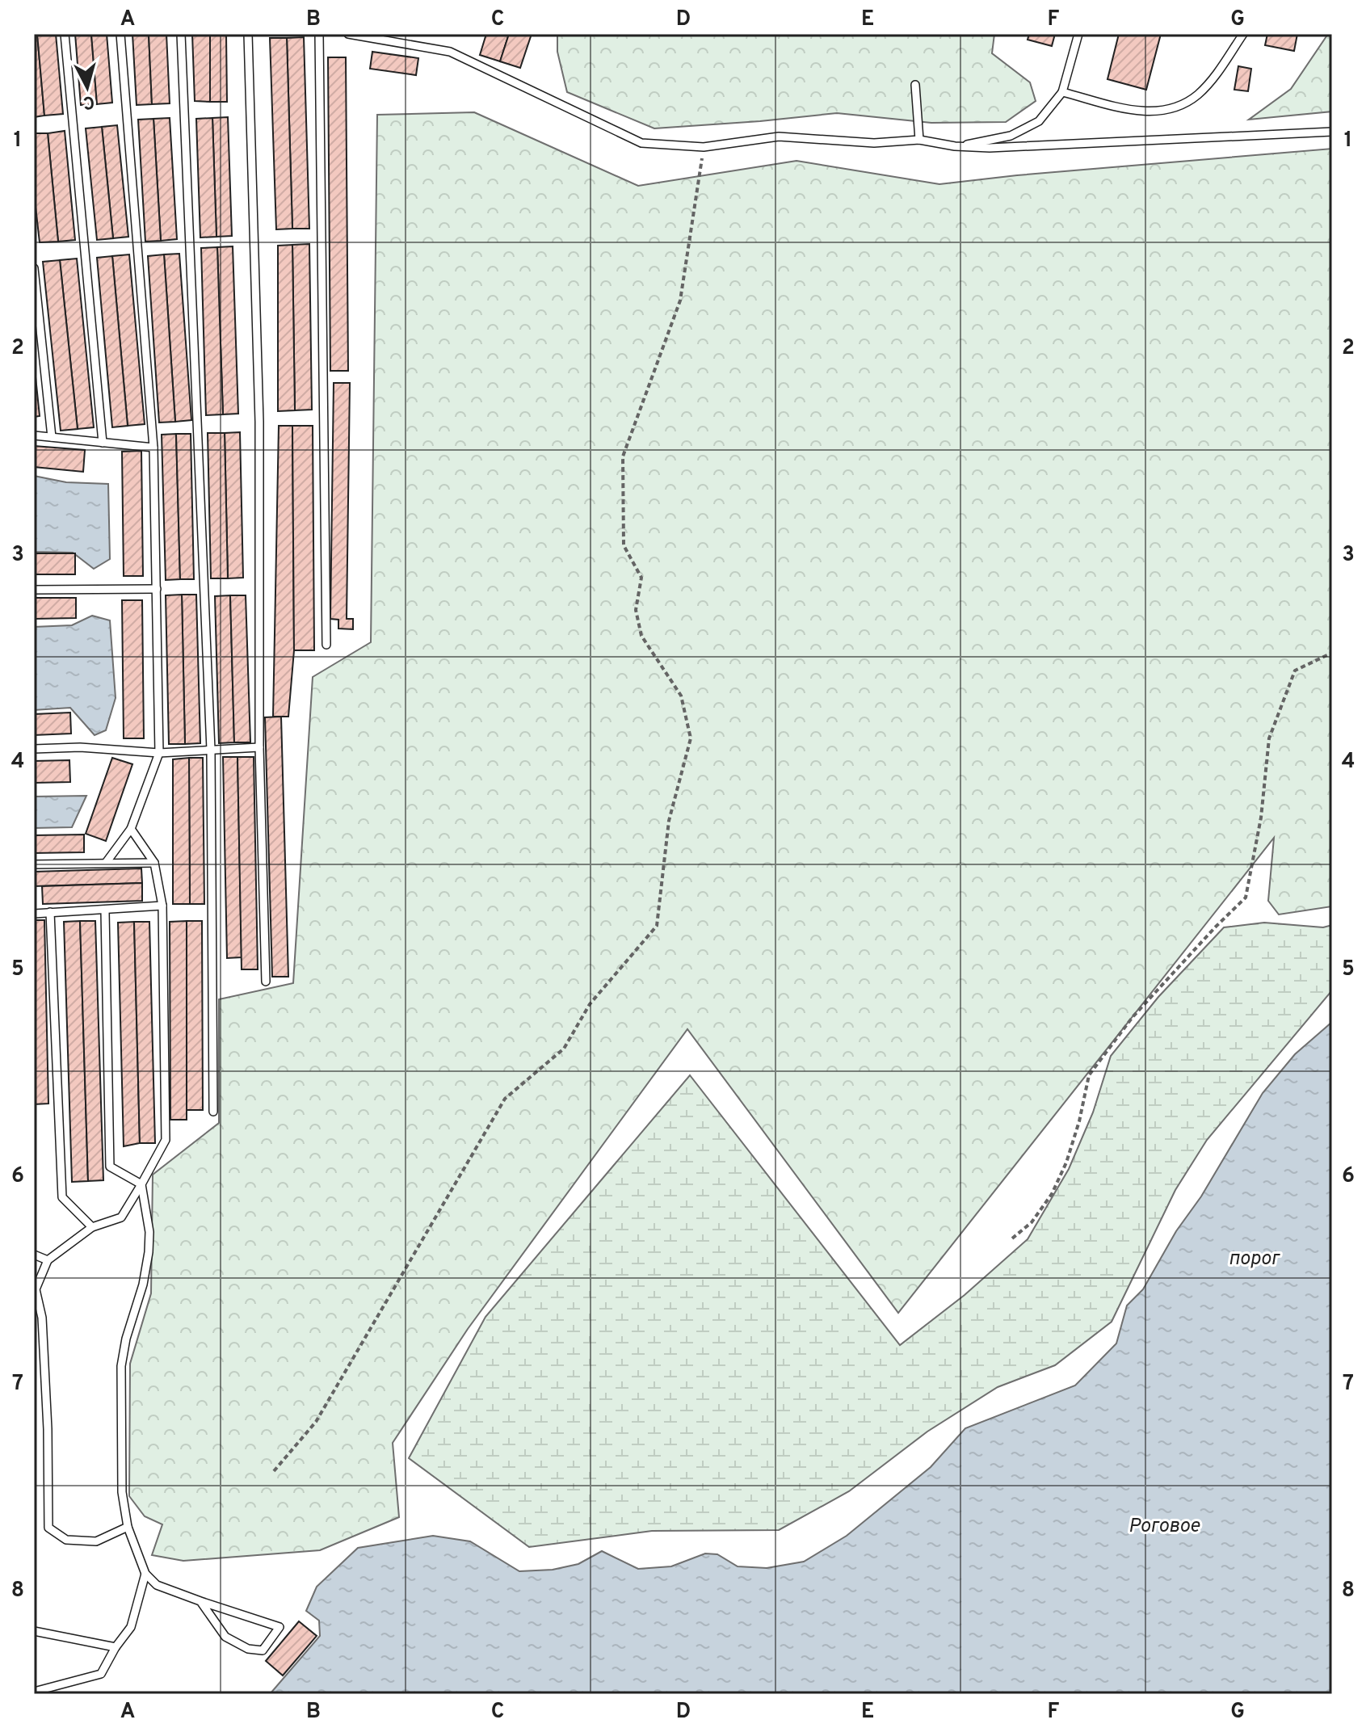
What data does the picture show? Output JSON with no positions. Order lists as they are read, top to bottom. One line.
{"water":["порог","Роговое"],"north":"bottom","grid":{"columns":["A","B","C","D","E","F","G"],"rows":["1","2","3","4","5","6","7","8"]}}
